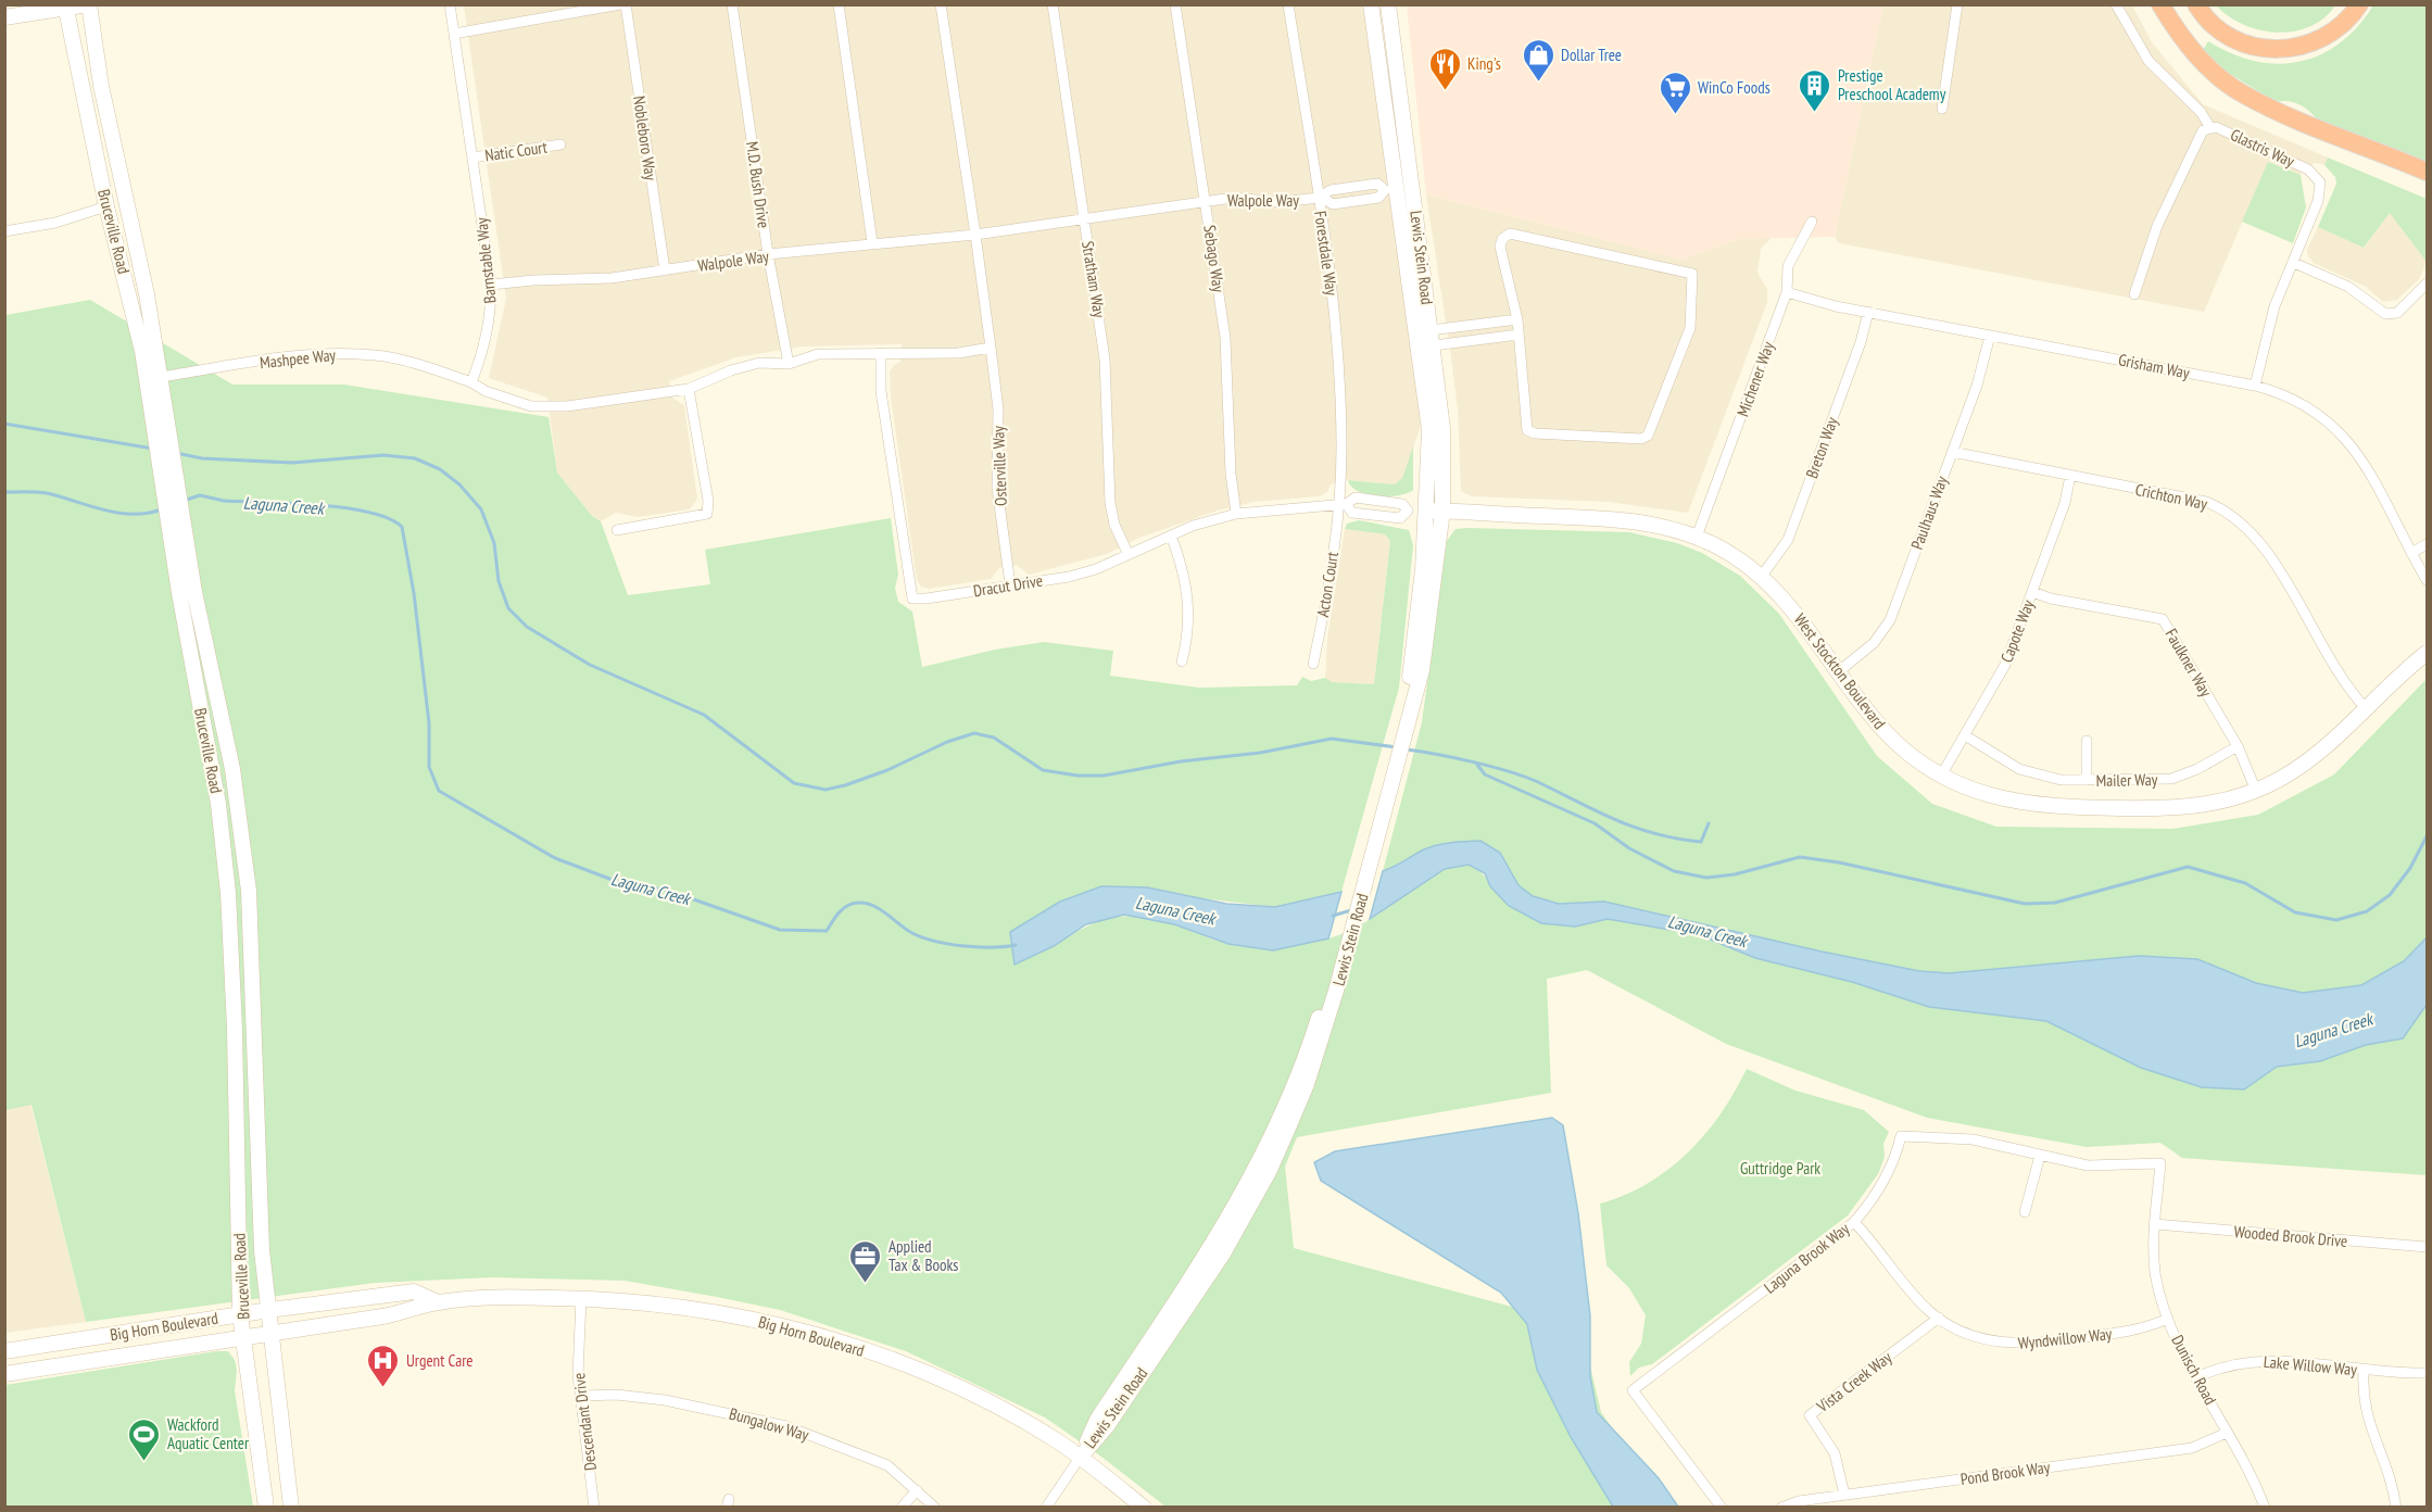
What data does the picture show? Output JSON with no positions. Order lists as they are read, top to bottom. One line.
{"streets":{"main road":["Bruceville Road","Lewis Stein Road","West Stockton Boulevard","Big Horn Boulevard"],"street":["Nobleboro Way","Glastris Way","Natic Court","M.D. Bush Drive","Walpole Way","Forestdale Way","Sebago Way","Barnstable Way","Stratham Way","Mashpee Way","Grisham Way","Michener Way","Breton Way","Osterville Way","Crichton Way","Paulhaus Way","Acton Court","Dracut Drive","Capote Way","Faulkner Way","Mailer Way","Wooded Brook Drive","Laguna Brook Way","Wyndwillow Way","Lake Willow Way","Dunisch Road","Vista Creek Way","Descendant Drive","Bungalow Way","Pond Brook Way"]},"crossings":[["Nobleboro Way","Walpole Way"],["Glastris Way","Grisham Way"],["Natic Court","Barnstable Way"],["M.D. Bush Drive","Walpole Way"],["Walpole Way","Forestdale Way"],["Walpole Way","Lewis Stein Road"],["Walpole Way","Sebago Way"],["Walpole Way","Barnstable Way"],["Walpole Way","Stratham Way"],["Bruceville Road","Mashpee Way"],["Bruceville Road","Big Horn Boulevard"],["Forestdale Way","Acton Court"],["Forestdale Way","Dracut Drive"],["Lewis Stein Road","Dracut Drive"],["Lewis Stein Road","West Stockton Boulevard"],["Lewis Stein Road","Big Horn Boulevard"],["Sebago Way","Dracut Drive"],["Barnstable Way","Mashpee Way"],["Stratham Way","Dracut Drive"],["Grisham Way","Michener Way"],["Grisham Way","Breton Way"],["Grisham Way","Paulhaus Way"],["Michener Way","West Stockton Boulevard"],["Breton Way","West Stockton Boulevard"],["Osterville Way","Dracut Drive"],["Crichton Way","Paulhaus Way"],["Crichton Way","Capote Way"],["Crichton Way","West Stockton Boulevard"],["Paulhaus Way","West Stockton Boulevard"],["Acton Court","Dracut Drive"],["Capote Way","Faulkner Way"],["Capote Way","West Stockton Boulevard"],["Capote Way","Mailer Way"],["Faulkner Way","West Stockton Boulevard"],["Faulkner Way","Mailer Way"],["Wooded Brook Drive","Laguna Brook Way"],["Wooded Brook Drive","Dunisch Road"],["Laguna Brook Way","Wyndwillow Way"],["Laguna Brook Way","Dunisch Road"],["Big Horn Boulevard","Descendant Drive"],["Wyndwillow Way","Dunisch Road"],["Wyndwillow Way","Vista Creek Way"],["Lake Willow Way","Dunisch Road"],["Dunisch Road","Pond Brook Way"],["Vista Creek Way","Pond Brook Way"],["Descendant Drive","Bungalow Way"]],"water":["Laguna Creek"],"parks":["Guttridge Park"],"places":{"shop":["Dollar Tree"],"restaurant":["King's"],"building":["Prestige Preschool Academy"],"supermarket":["WinCo Foods"],"office":["Applied Tax & Books"],"hospital":["Urgent Care"],"sports":["Wackford Aquatic Center"]}}
